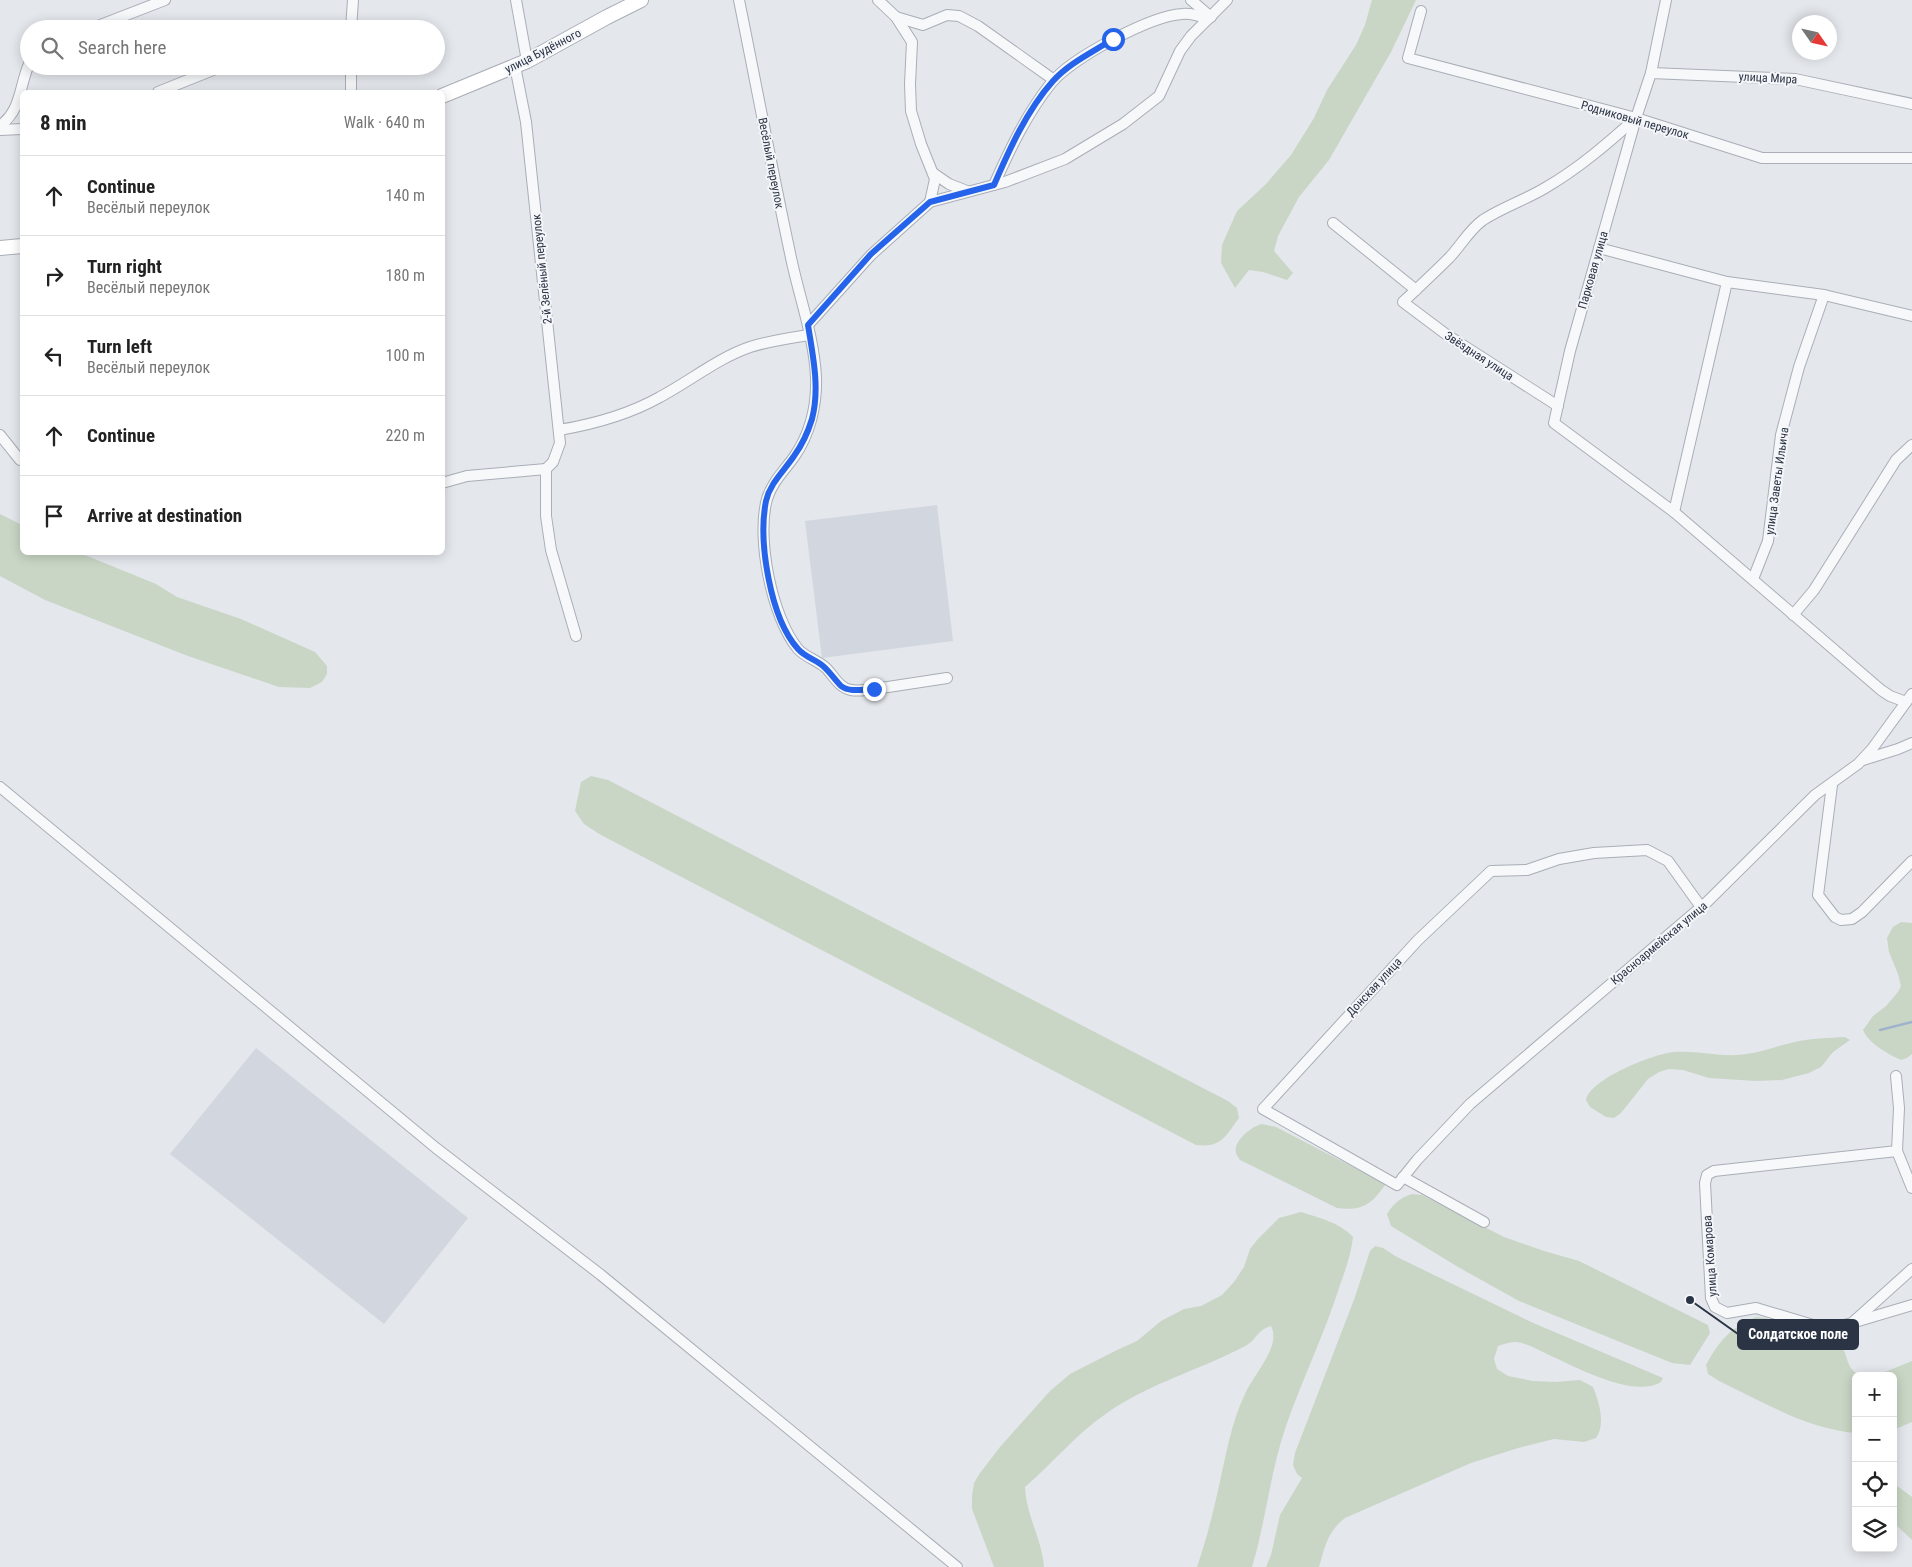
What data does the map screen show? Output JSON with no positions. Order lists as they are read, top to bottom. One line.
{"streets":{"main road":["улица Будённого"],"street":["улица Мира","Родниковый переулок","Весёлый переулок","2-й Зелёный переулок","Парковая улица","Звёздная улица","улица Заветы Ильича","Красноармейская улица","Донская улица","улица Комарова"]},"crossings":[["улица Будённого","2-й Зелёный переулок"],["улица Мира","Парковая улица"],["Родниковый переулок","Парковая улица"],["Парковая улица","Звёздная улица"],["Красноармейская улица","Донская улица"]],"places":["Солдатское поле"],"north":"bottom right","page":{"search":"Search here","heading":["8 min","Walk · 640 m"],"list":[["Continue","Весёлый переулок","140 m"],["Turn right","Весёлый переулок","180 m"],["Turn left","Весёлый переулок","100 m"],["Continue","220 m"],"Arrive at destination"],"map_buttons":["+","−"]}}
